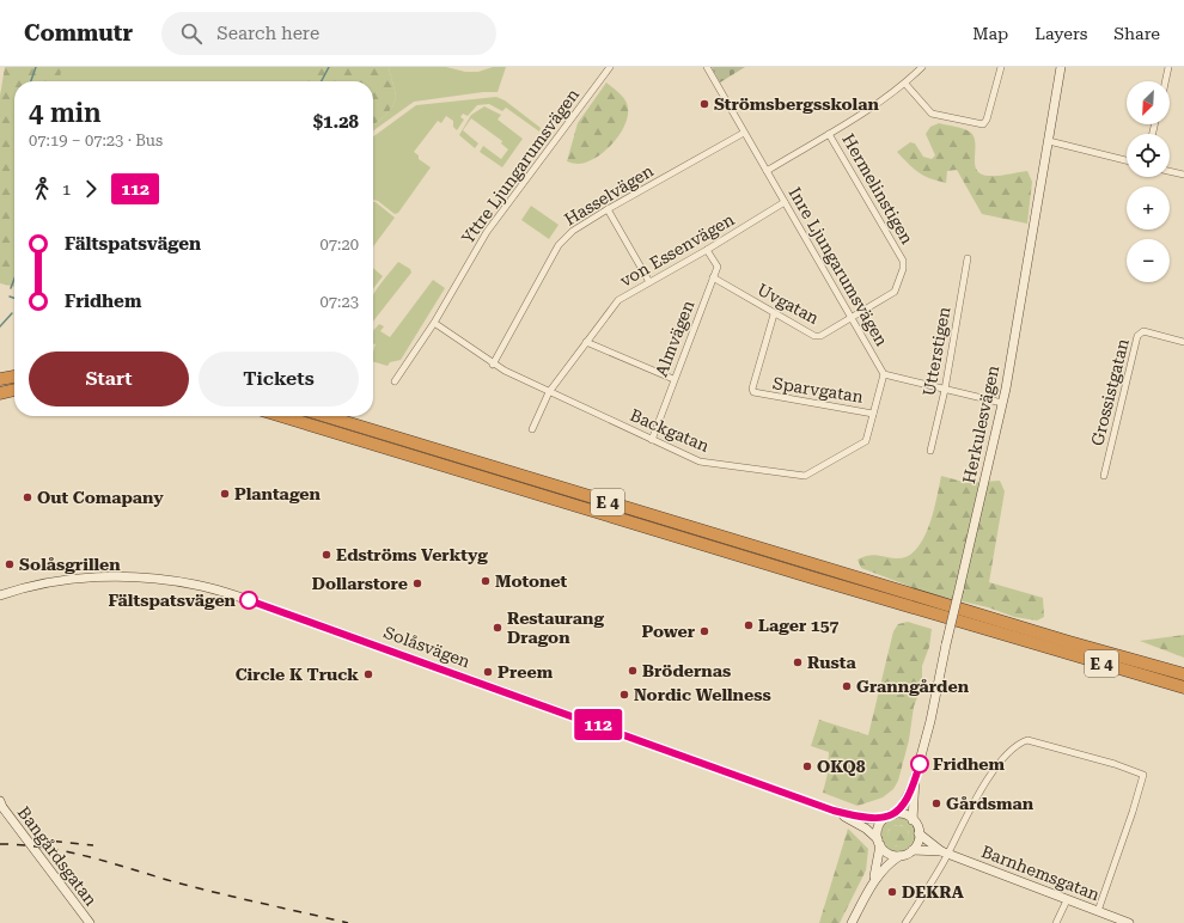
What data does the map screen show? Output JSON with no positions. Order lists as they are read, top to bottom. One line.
{"streets":{"highway":["E 4"],"street":["Yttre Ljungarumsvägen","Hermelinstigen","Hasselvägen","von Essenvägen","Inre Ljungarumsvägen","Uvgatan","Almvägen","Utterstigen","Sparvgatan","Grossistgatan","Herkulesvägen","Backgatan","Solåsvägen","Bangårdsgatan","Barnhemsgatan"]},"crossings":[["Hermelinstigen","Inre Ljungarumsvägen"],["Hermelinstigen","Uvgatan"],["Hasselvägen","Inre Ljungarumsvägen"],["Hasselvägen","Backgatan"],["von Essenvägen","Inre Ljungarumsvägen"],["von Essenvägen","Almvägen"],["von Essenvägen","Backgatan"],["Inre Ljungarumsvägen","Uvgatan"],["Inre Ljungarumsvägen","Backgatan"],["Uvgatan","Almvägen"],["Uvgatan","Sparvgatan"],["Almvägen","Backgatan"],["Sparvgatan","Backgatan"],["Herkulesvägen","Solåsvägen"],["Herkulesvägen","Barnhemsgatan"],["Solåsvägen","Barnhemsgatan"]],"places":["Strömsbergsskolan","Plantagen","Out Comapany","Edströms Verktyg","Solåsgrillen","Motonet","Dollarstore","Fältspatsvägen","Lager 157","Restaurang Dragon","Power","Rusta","Brödernas","Preem","Circle K Truck","Granngården","Nordic Wellness","Fridhem","OKQ8","Gårdsman","DEKRA"],"lines":["bus line 112"],"north":"bottom left","page":{"header":"Commutr","search":"Search here","nav":["Map","Layers","Share"],"on_map":"112","map_buttons":["+","−"],"heading":["4 min","07:19 – 07:23 · Bus","$1.28"],"legs":["1","112"],"list":[{"name":"Fältspatsvägen","value":"07:20"},{"name":"Fridhem","value":"07:23"}],"buttons":["Start","Tickets"]}}
